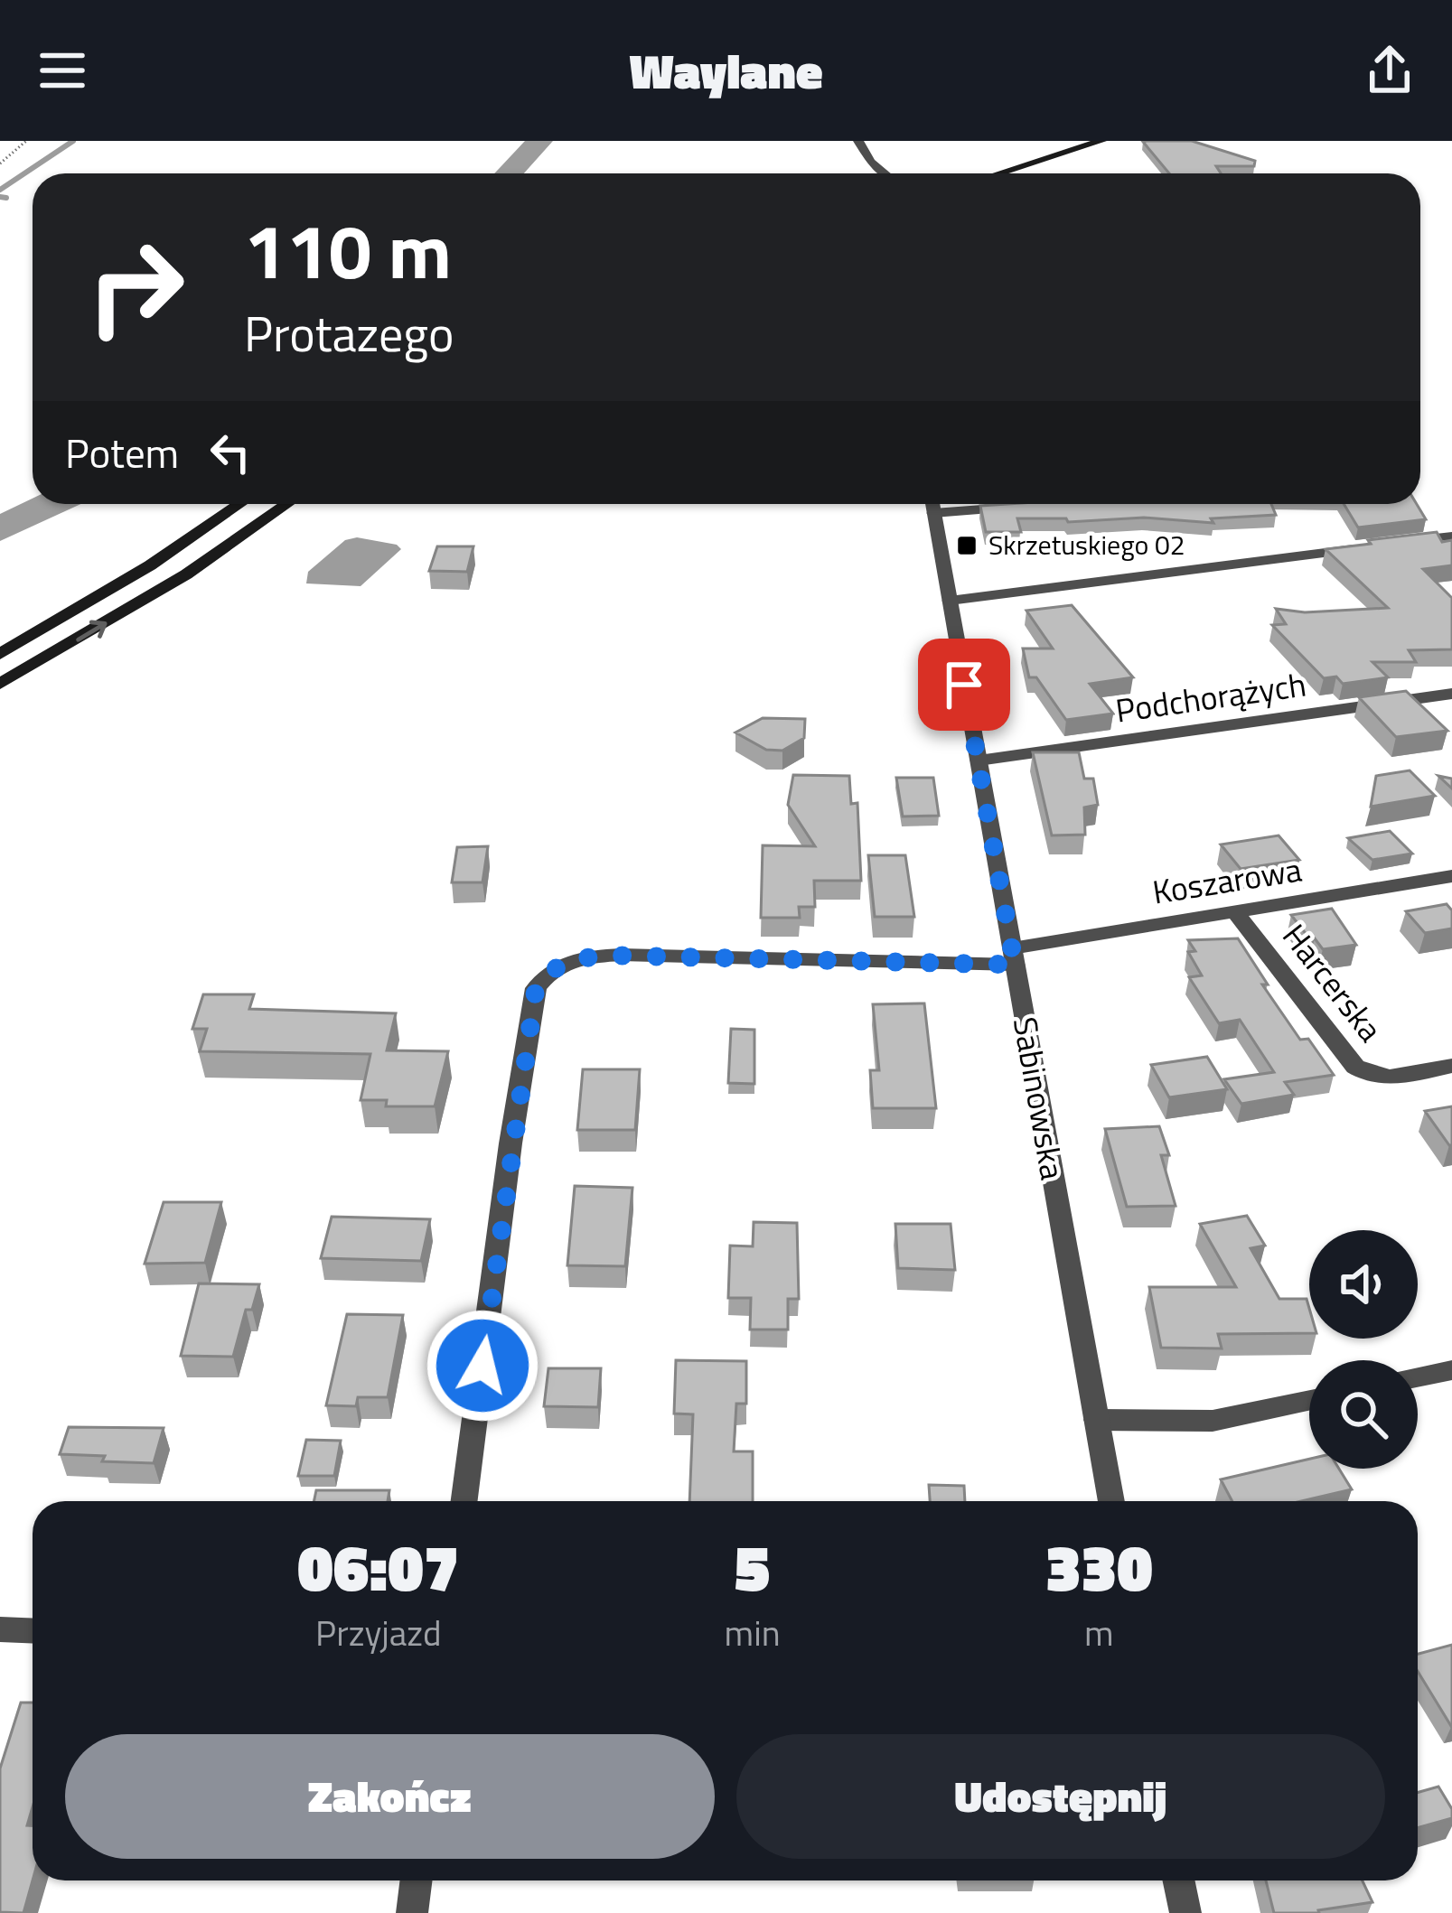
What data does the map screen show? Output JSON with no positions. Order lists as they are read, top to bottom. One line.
{"streets":{"street":["Podchorążych","Koszarowa","Harcerska","Sabinowska"]},"crossings":[["Podchorążych","Sabinowska"],["Koszarowa","Harcerska"],["Koszarowa","Sabinowska"]],"places":{"transit":["Skrzetuskiego 02"]},"page":{"header":"Waylane","turn":["110 m","Protazego"],"then":"Potem","eta":["06:07","Przyjazd","5","min","330","m"],"buttons":["Zakończ","Udostępnij"]}}
